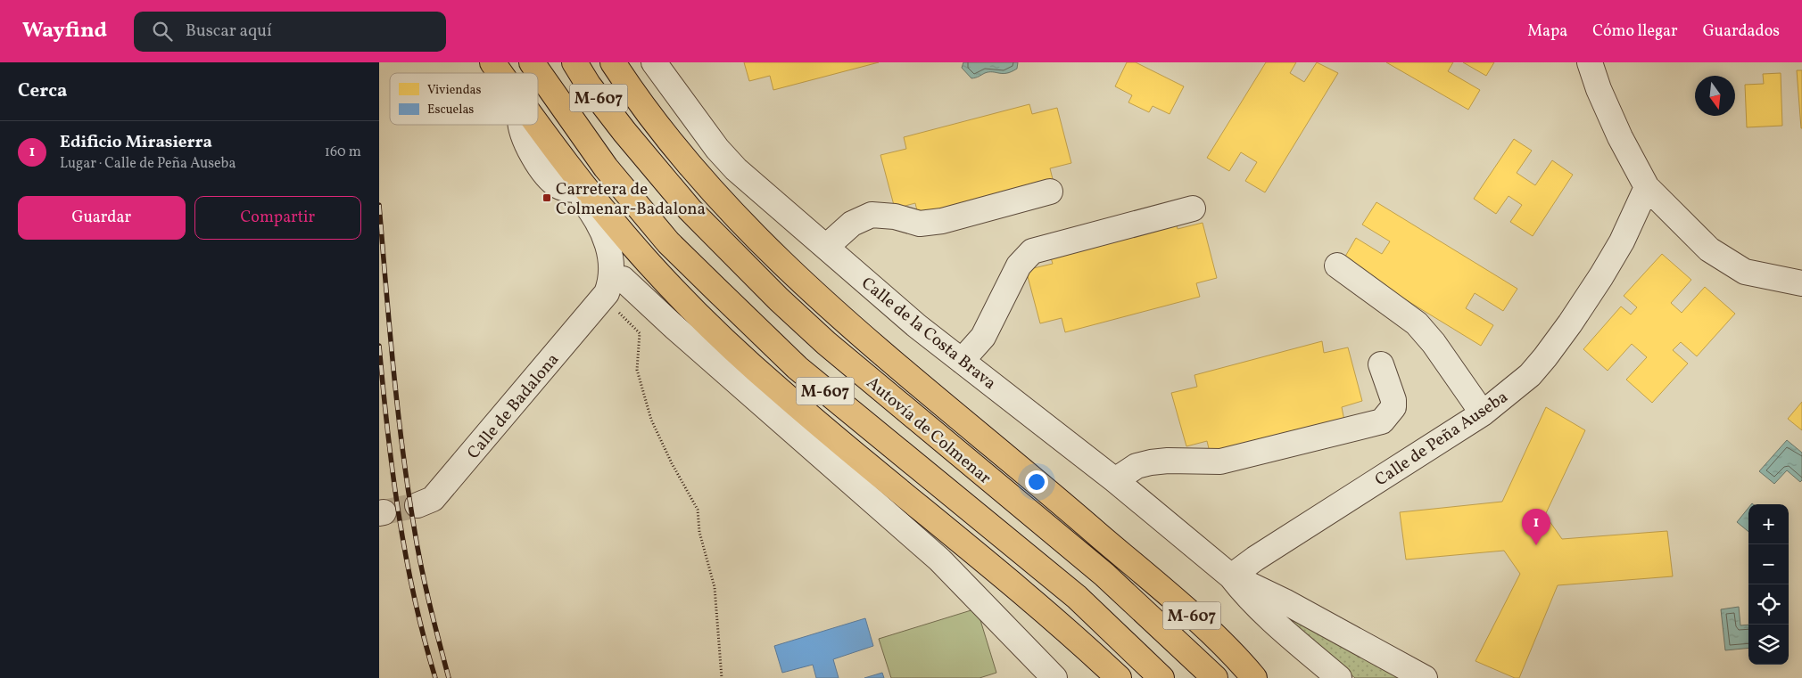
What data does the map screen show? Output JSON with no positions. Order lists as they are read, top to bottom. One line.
{"streets":{"highway":["M-607","Autovía de Colmenar"],"street":["Calle de la Costa Brava","Calle de Badalona","Calle de Peña Auseba"]},"crossings":[["M-607","Calle de Badalona"],["M-607","Autovía de Colmenar"],["Calle de la Costa Brava","Calle de Peña Auseba"]],"places":{"transit":["Carretera de Colmenar-Badalona"]},"legend":["Viviendas","Escuelas"],"north":"bottom","page":{"header":"Wayfind","search":"Buscar aquí","nav":["Mapa","Cómo llegar","Guardados"],"heading":"Cerca","list":[{"mark":"1","name":"Edificio Mirasierra","note":"Lugar · Calle de Peña Auseba","value":"160 m"}],"buttons":["Guardar","Compartir"],"map_buttons":["+","−"],"pins":"1"}}
